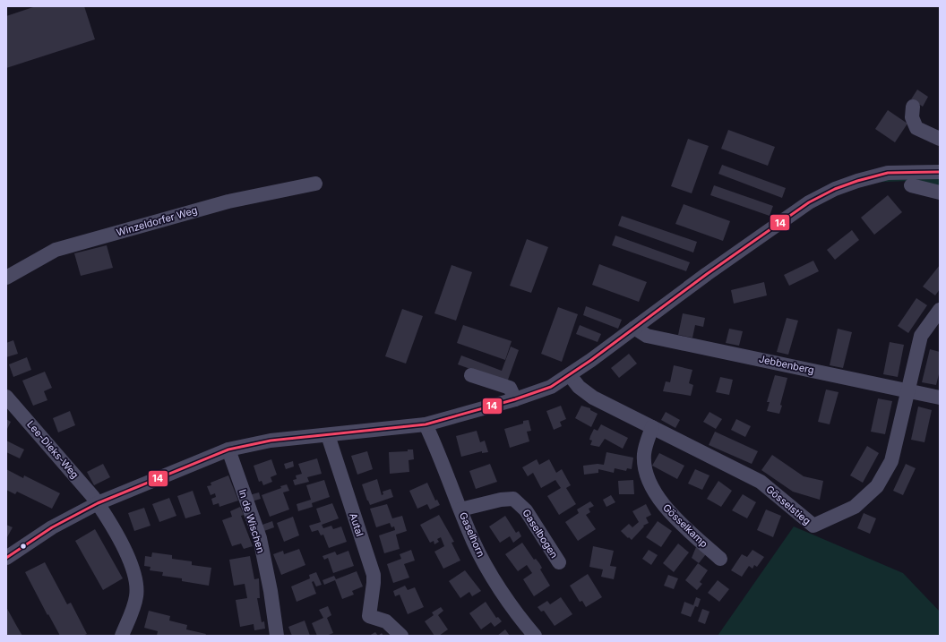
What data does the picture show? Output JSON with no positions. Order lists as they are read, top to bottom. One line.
{"streets":{"street":["Winzeldorfer Weg","Jebbenberg","Lee-Dieks-Weg","Gösselstieg","In de Wischen","Autal","Gösselkamp","Gaselbogen","Gaselhorn"]},"crossings":[["Jebbenberg","Gösselstieg"],["Gösselstieg","Gösselkamp"],["Gaselbogen","Gaselhorn"]],"lines":["transit line 14"]}
